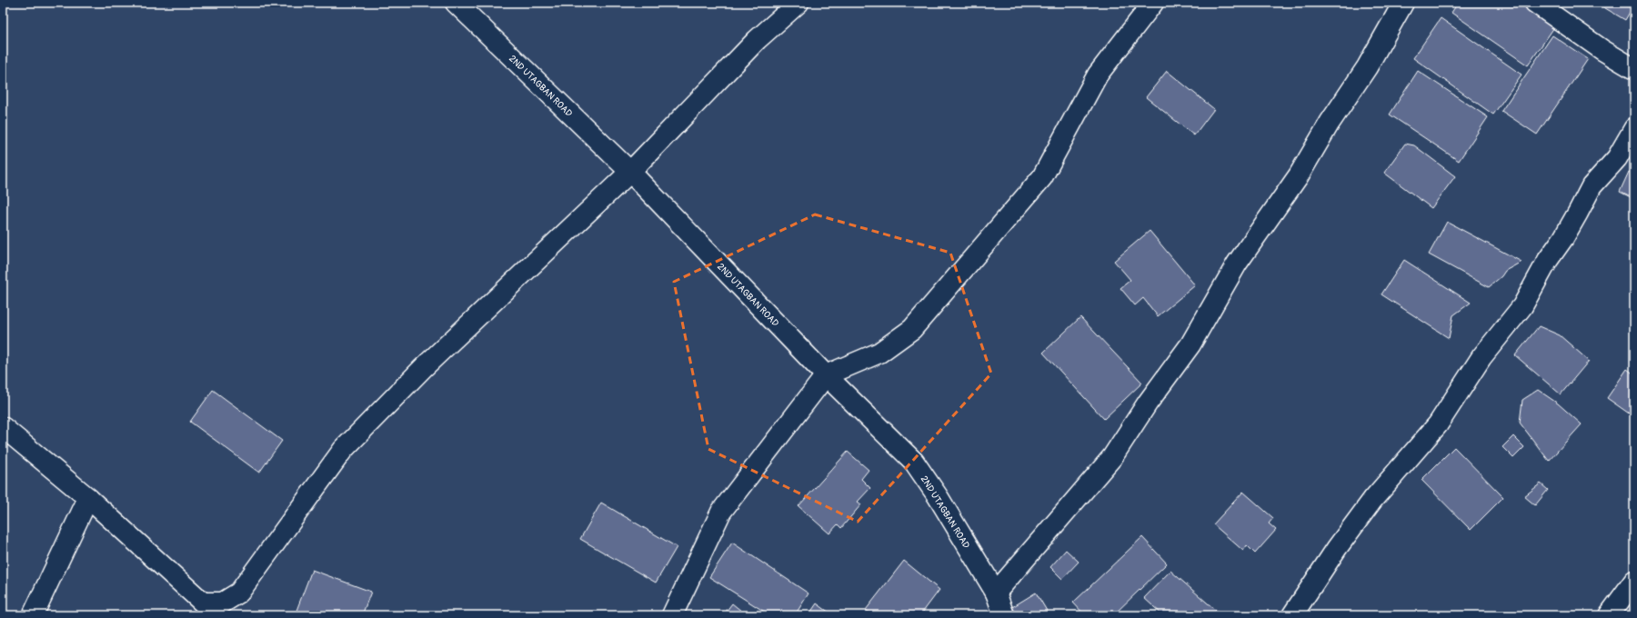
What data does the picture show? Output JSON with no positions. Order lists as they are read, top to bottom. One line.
{"streets":{"street":["2ND UTAGBAN ROAD"]}}
